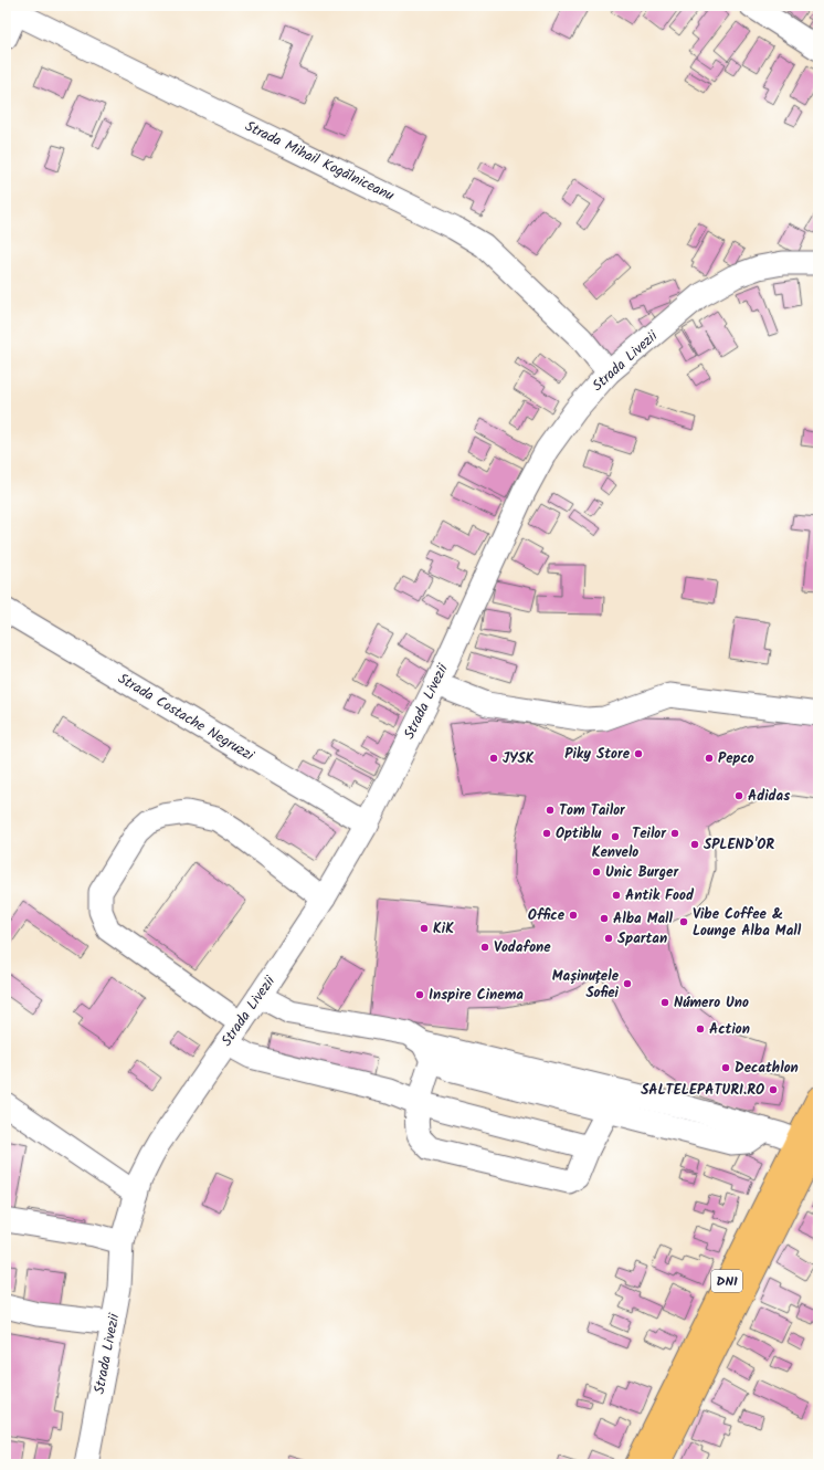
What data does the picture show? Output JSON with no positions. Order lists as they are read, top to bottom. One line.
{"streets":{"main road":["DN1"],"street":["Strada Mihail Kogălniceanu","Strada Livezii","Strada Costache Negruzzi"]},"crossings":[["Strada Mihail Kogălniceanu","Strada Livezii"],["Strada Livezii","Strada Costache Negruzzi"]],"places":["Piky Store","JYSK","Pepco","Adidas","Tom Tailor","Optiblu","Teilor","Kenvelo","SPLEND'OR","Unic Burger","Antik Food","Office","Alba Mall","Vibe Coffee & Lounge Alba Mall","KiK","Spartan","Vodafone","Mașinuțele Sofiei","Inspire Cinema","Número Uno","Action","Decathlon","SALTELEPATURI.RO"]}
